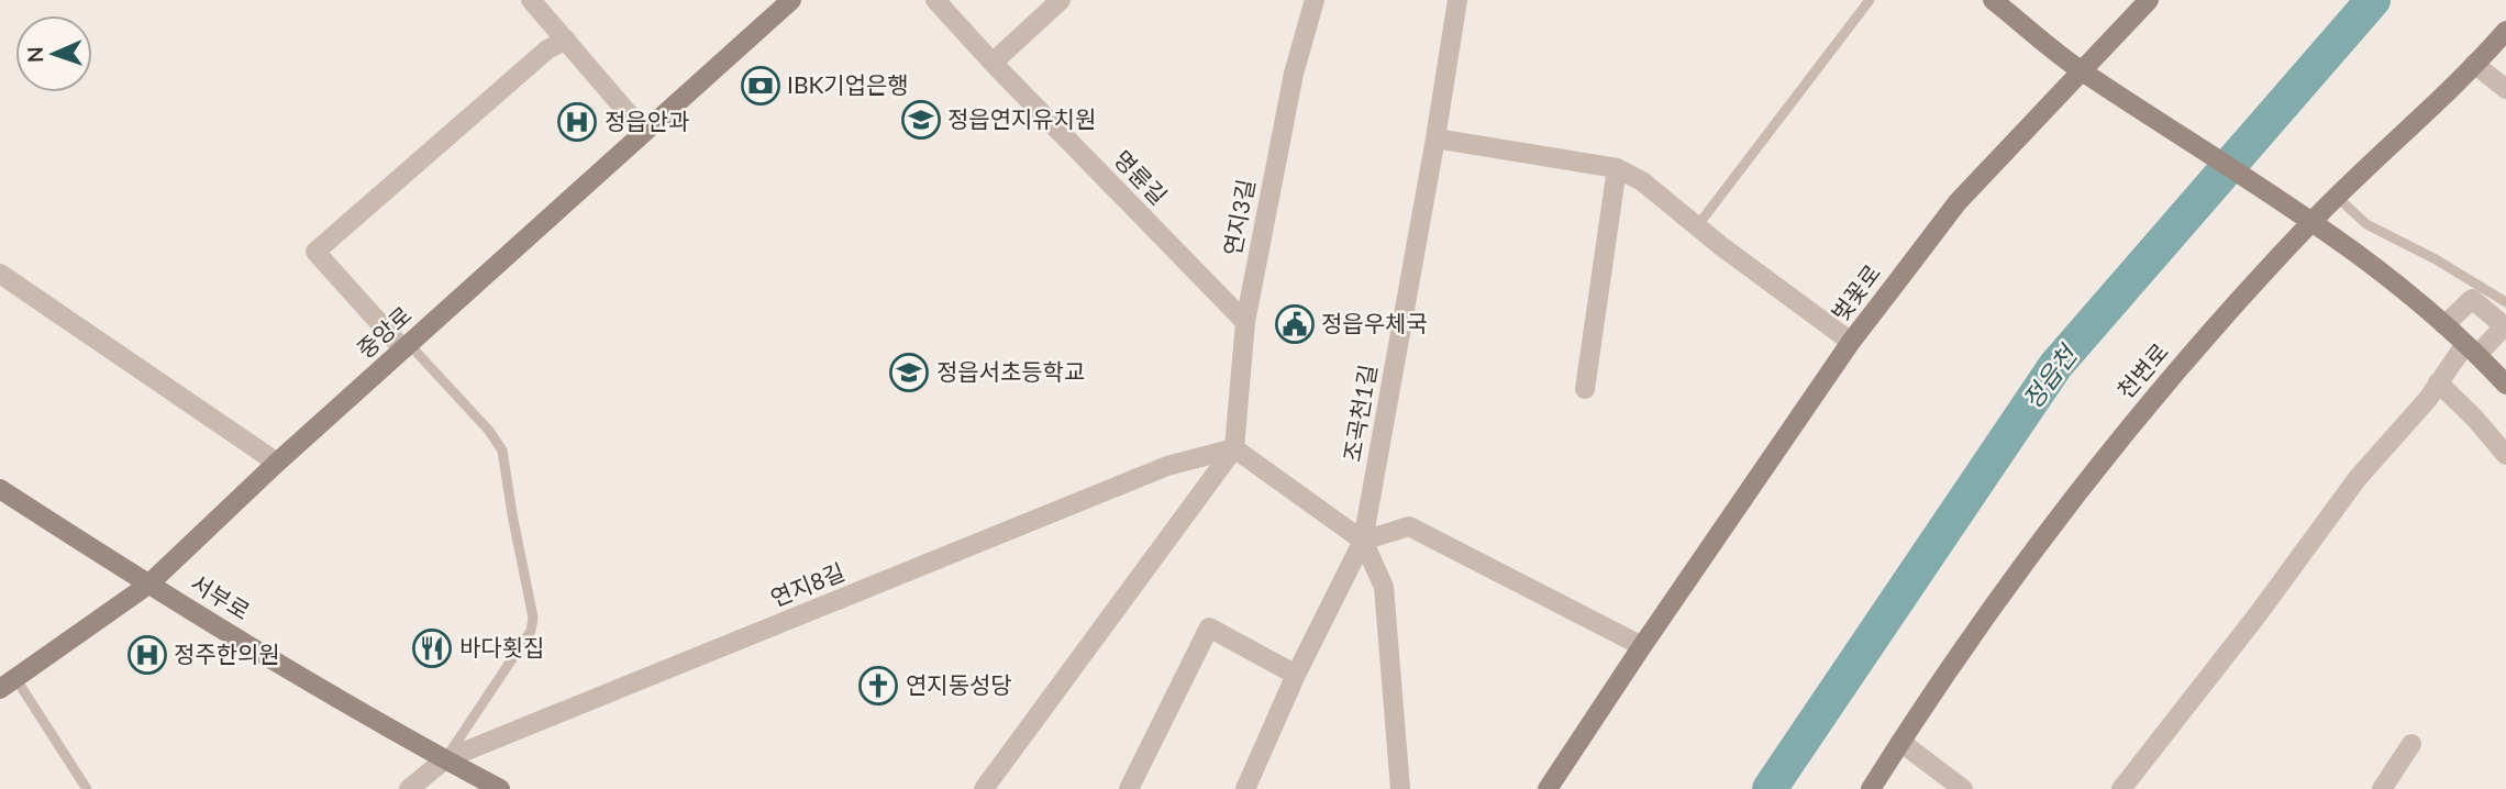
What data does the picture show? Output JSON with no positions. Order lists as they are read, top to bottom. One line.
{"streets":{"street":["명륜길","연지3길","벚꽃로","중앙로","천변로","조곡천1길","연지8길","서부로"]},"crossings":[["명륜길","연지3길"],["연지3길","연지8길"],["중앙로","서부로"],["연지8길","서부로"]],"water":["정읍천"],"places":{"bank":["IBK기업은행"],"school or university":["정읍연지유치원","정읍서초등학교"],"hospital":["정읍안과","정주한의원"],"public building":["정읍우체국"],"restaurant":["바다횟집"],"church":["연지동성당"]},"north":"left"}
